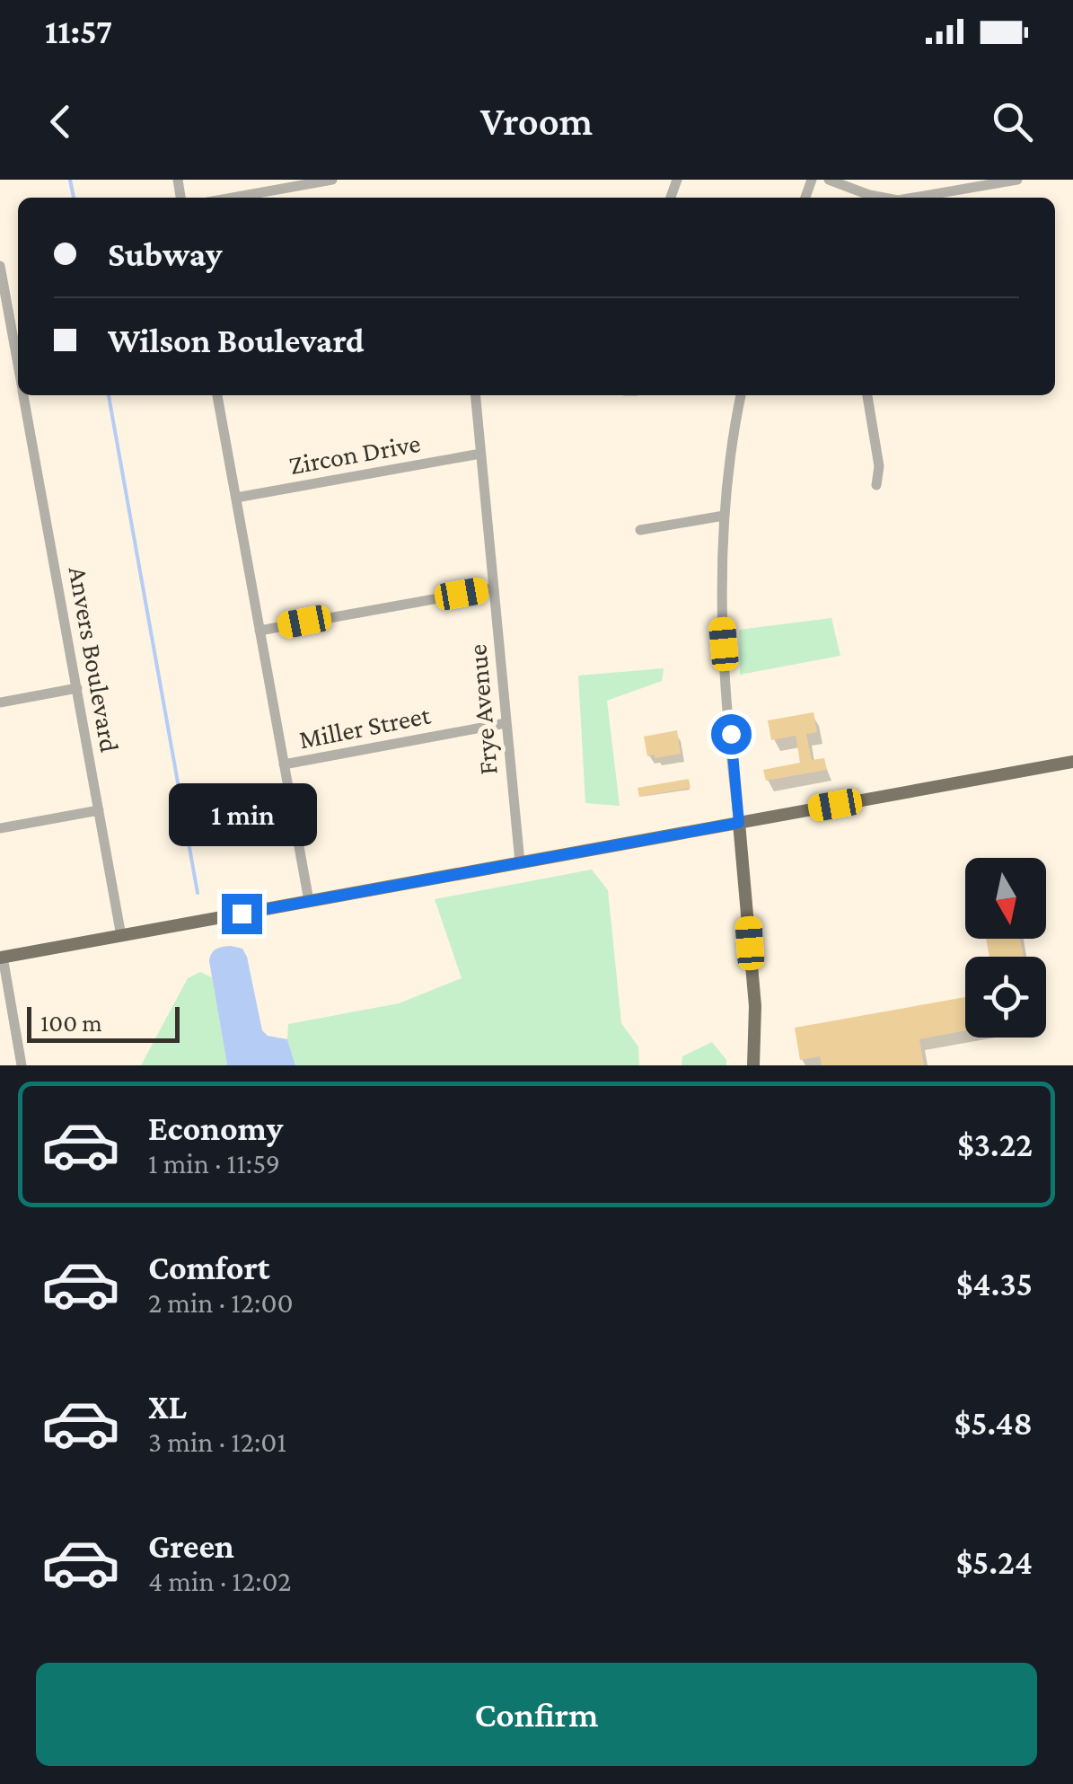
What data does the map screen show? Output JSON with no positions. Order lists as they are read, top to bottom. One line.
{"streets":{"street":["Zircon Drive","Anvers Boulevard","Frye Avenue","Miller Street"]},"crossings":[["Zircon Drive","Frye Avenue"],["Frye Avenue","Miller Street"]],"scale_bar":"100 m","north":"bottom","page":{"status":"11:57","header":"Vroom","banner":["Subway","Wilson Boulevard"],"bubble":"1 min","scale":"100 m","list":[{"name":"Economy","note":"1 min · 11:59","value":"$3.22"},{"name":"Comfort","note":"2 min · 12:00","value":"$4.35"},{"name":"XL","note":"3 min · 12:01","value":"$5.48"},{"name":"Green","note":"4 min · 12:02","value":"$5.24"}],"buttons":"Confirm"}}
